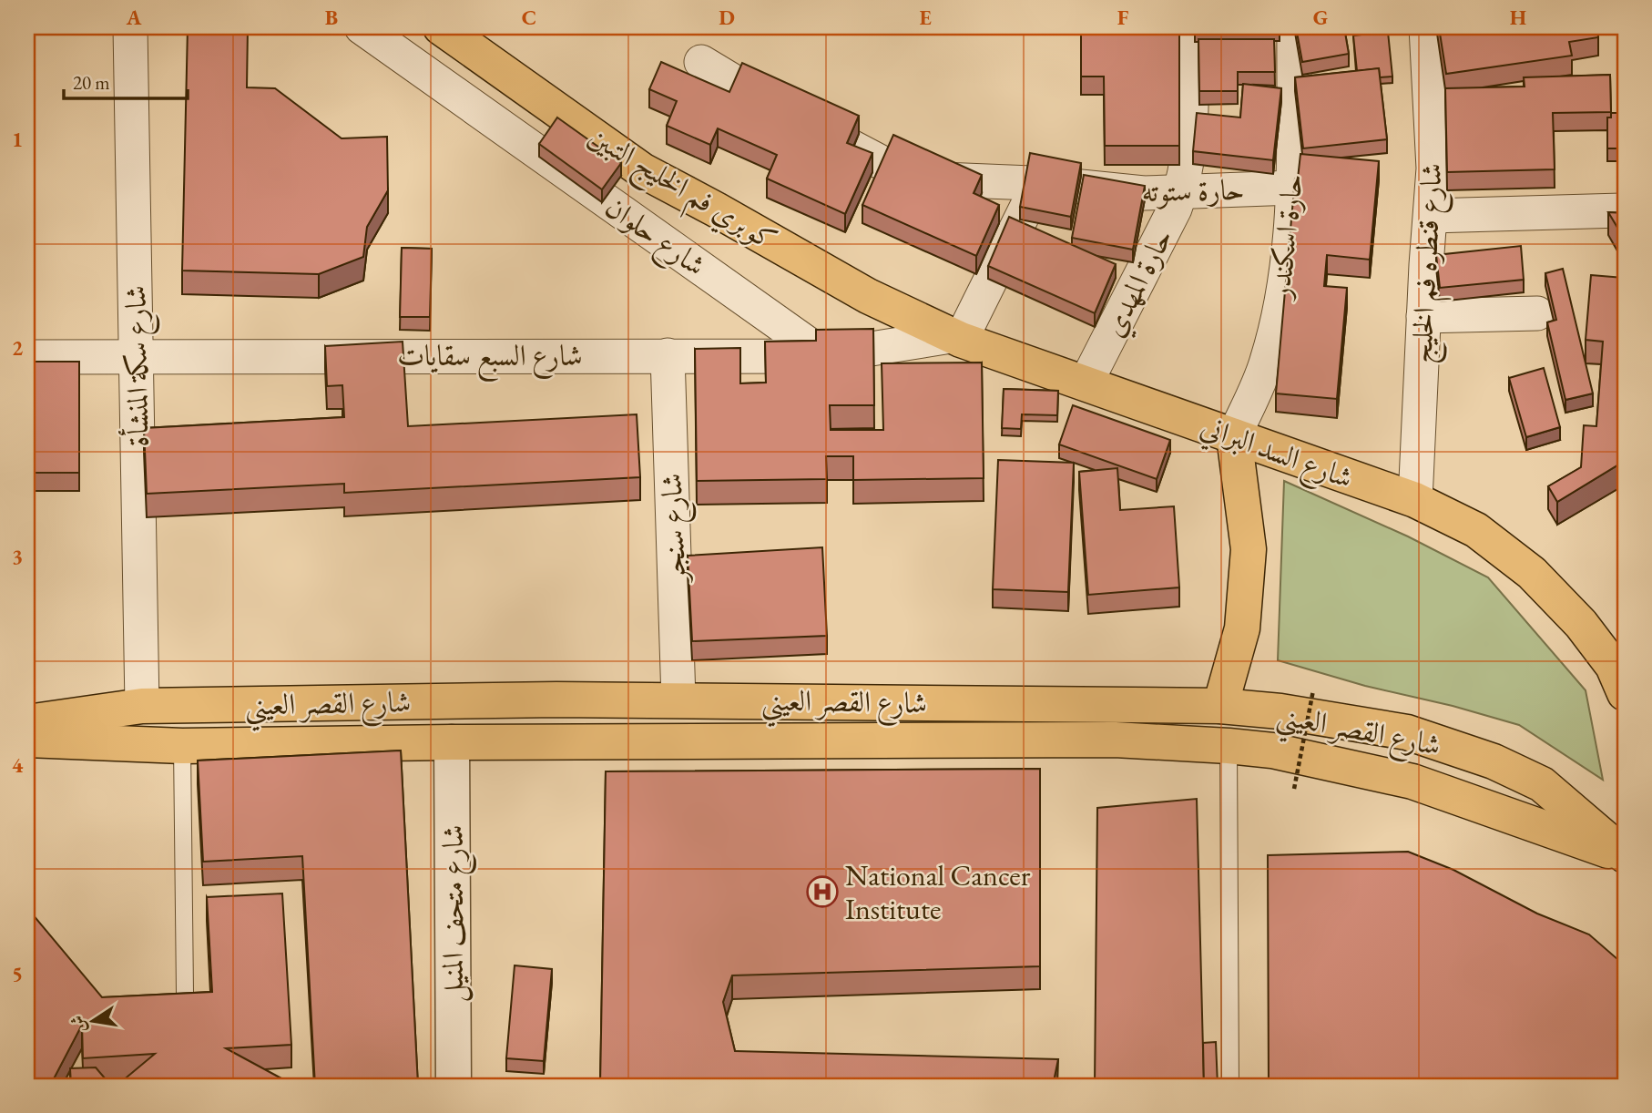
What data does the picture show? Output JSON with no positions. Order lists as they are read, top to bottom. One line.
{"streets":{"main road":["كوبري فم الخليج التبين","شارع السد البراني","شارع القصر العيني"],"street":["حارة ستوته","شارع حلوان","حارة اسكندر","شارع قنطره فم الخليج","حارة المهدي","شارع السبع سقايات","شارع سكة المنشأة","شارع سنجر","شارع متحف المنيل"]},"crossings":[["كوبري فم الخليج التبين","شارع السد البراني"],["حارة ستوته","حارة اسكندر"],["حارة ستوته","حارة المهدي"],["شارع حلوان","شارع السبع سقايات"],["حارة اسكندر","شارع السد البراني"],["شارع قنطره فم الخليج","شارع السد البراني"],["حارة المهدي","شارع السد البراني"],["شارع السبع سقايات","شارع سكة المنشأة"],["شارع السبع سقايات","شارع السد البراني"],["شارع السبع سقايات","شارع سنجر"],["شارع سكة المنشأة","شارع القصر العيني"],["شارع سنجر","شارع القصر العيني"],["شارع القصر العيني","شارع متحف المنيل"]],"places":{"hospital":["National Cancer Institute"]},"scale_bar":"20 m","north":"left","grid":{"columns":["A","B","C","D","E","F","G","H"],"rows":["1","2","3","4","5"]}}
